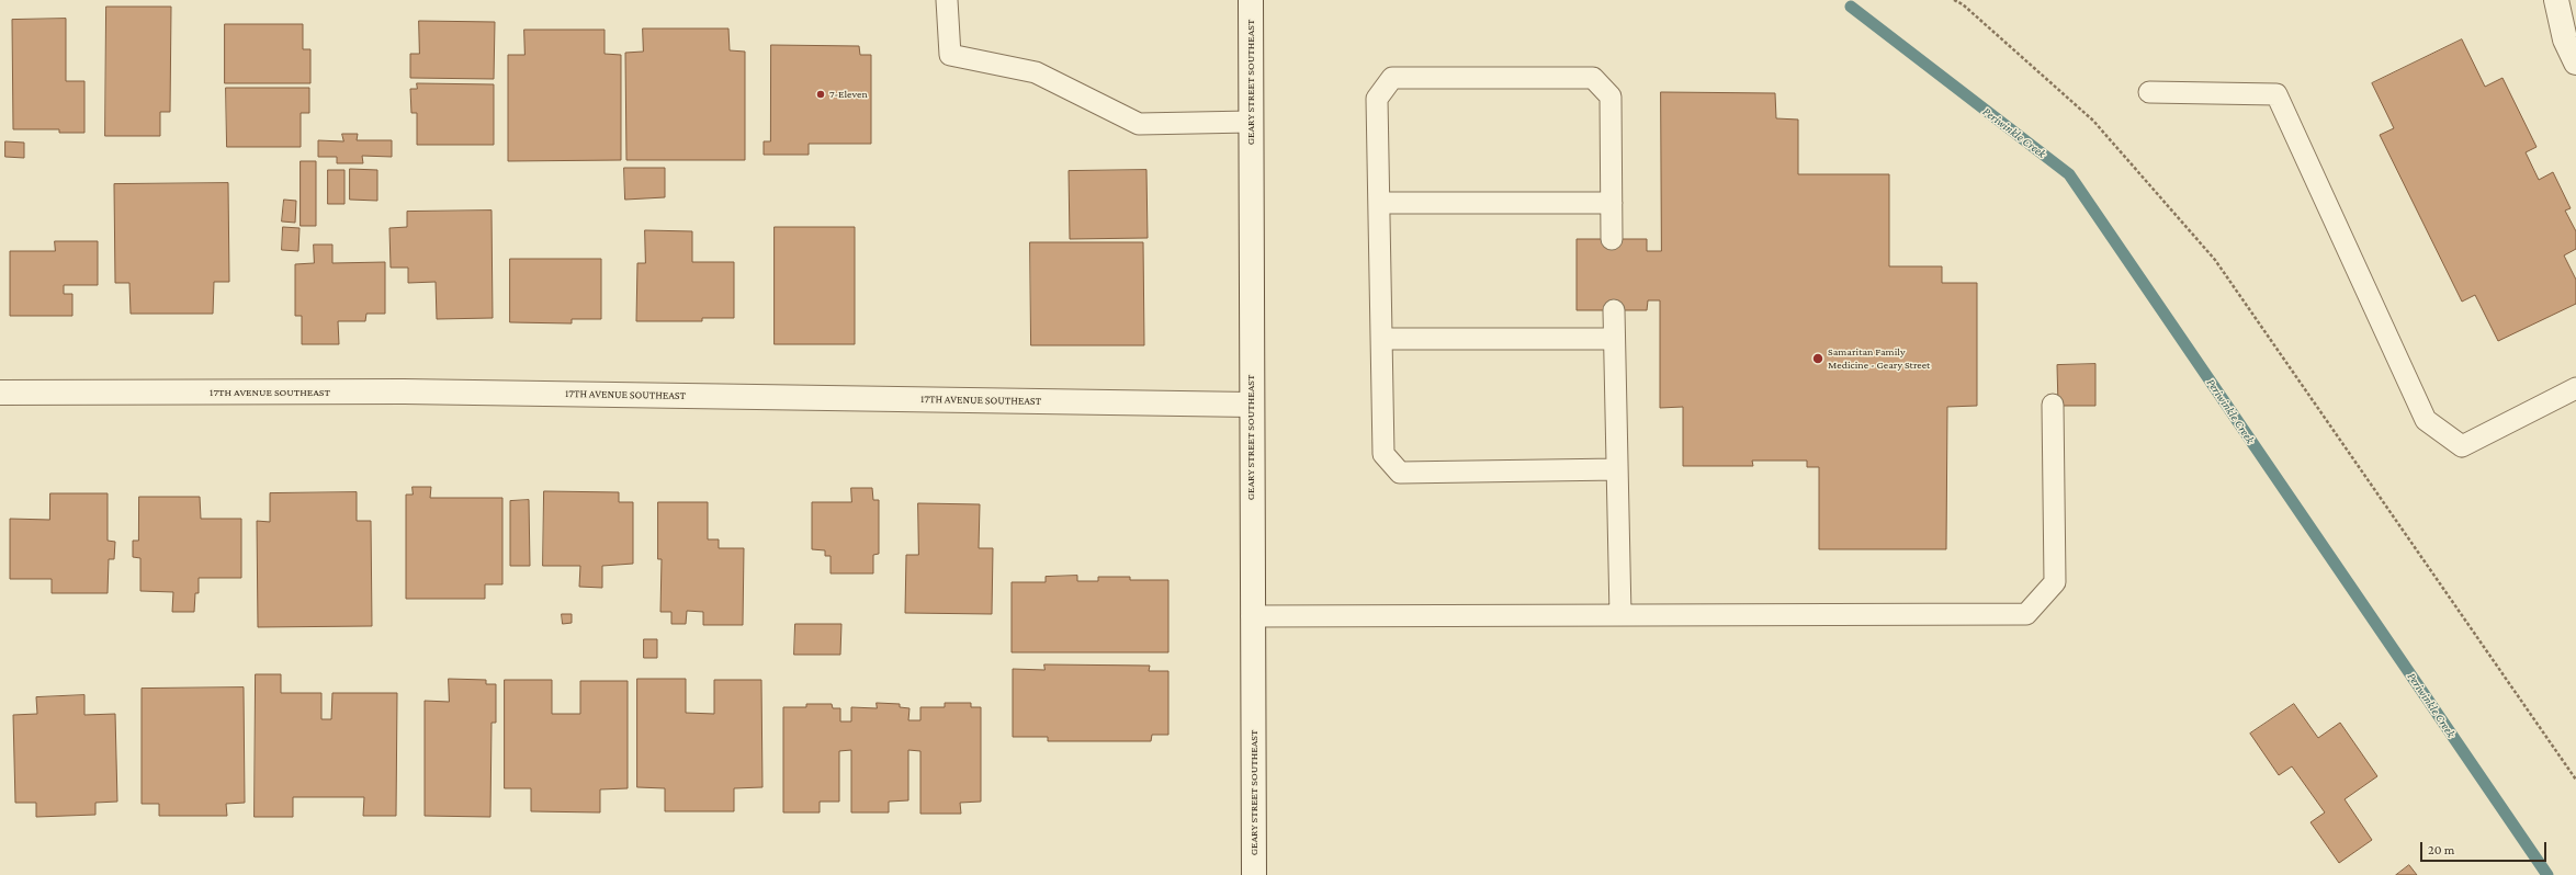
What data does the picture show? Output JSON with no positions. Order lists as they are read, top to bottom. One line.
{"streets":{"street":["GEARY STREET SOUTHEAST","17TH AVENUE SOUTHEAST"]},"crossings":[["GEARY STREET SOUTHEAST","17TH AVENUE SOUTHEAST"]],"water":["Periwinkle Creek"],"places":["7-Eleven","Samaritan Family Medicine - Geary Street"],"scale_bar":"20 m"}
